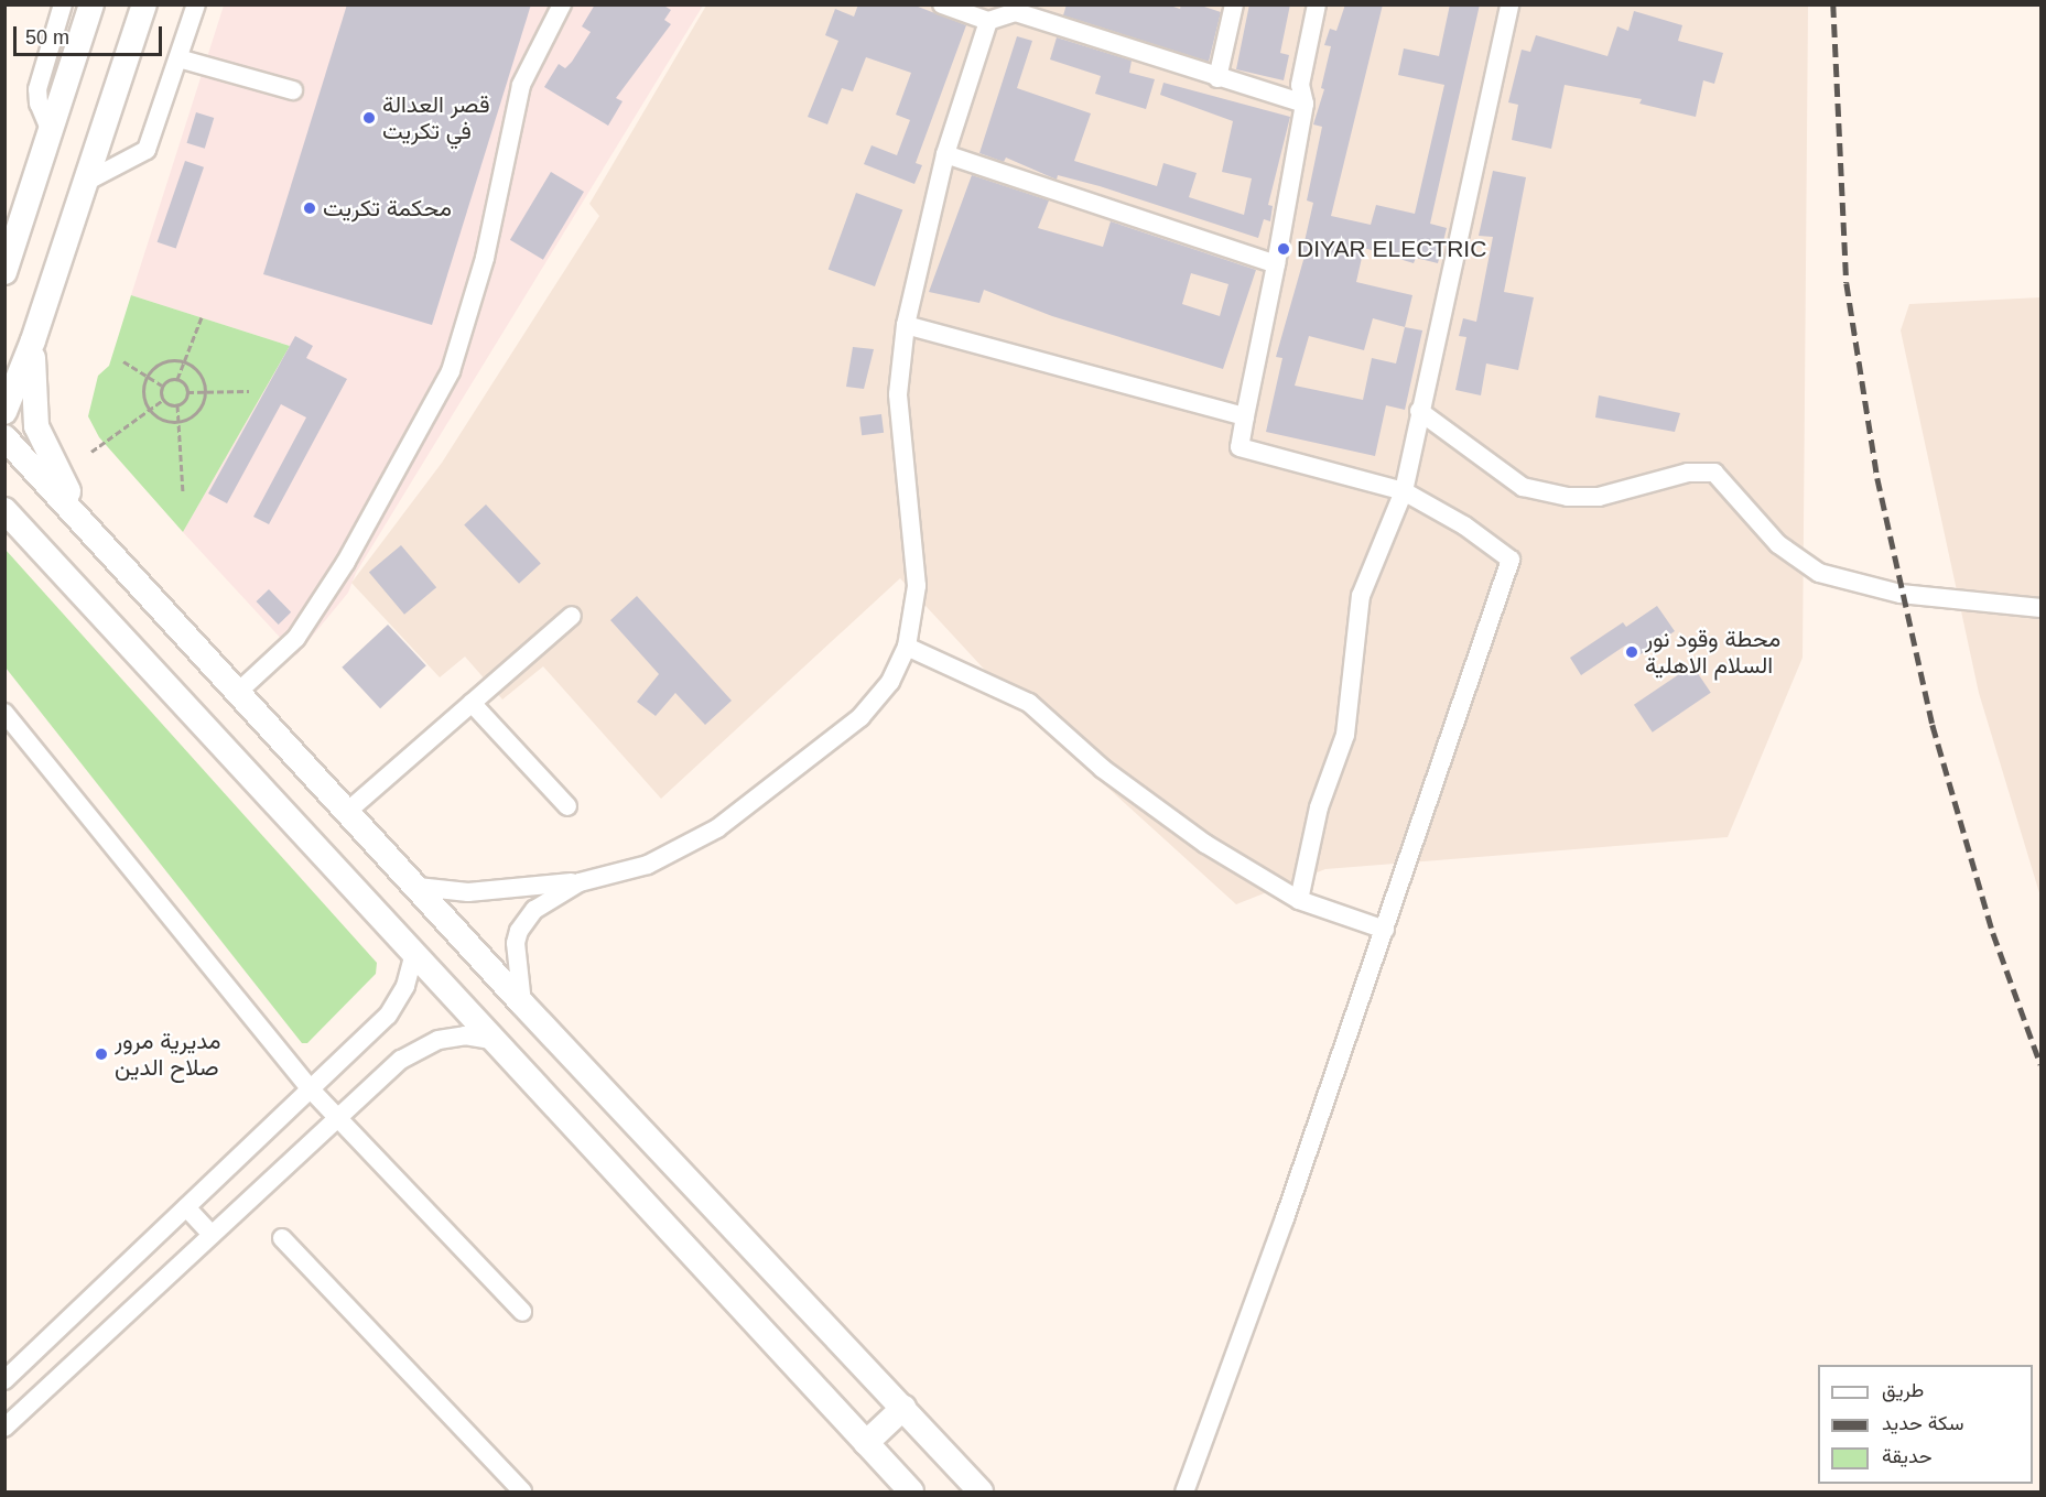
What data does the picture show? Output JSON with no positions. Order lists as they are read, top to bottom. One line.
{"places":["قصر العدالة في تكريت","محكمة تكريت","DIYAR ELECTRIC","محطة وقود نور السلام الاهلية","مديرية مرور صلاح الدين"],"legend":["طريق","سكة حديد","حديقة"],"scale_bar":"50 m"}
